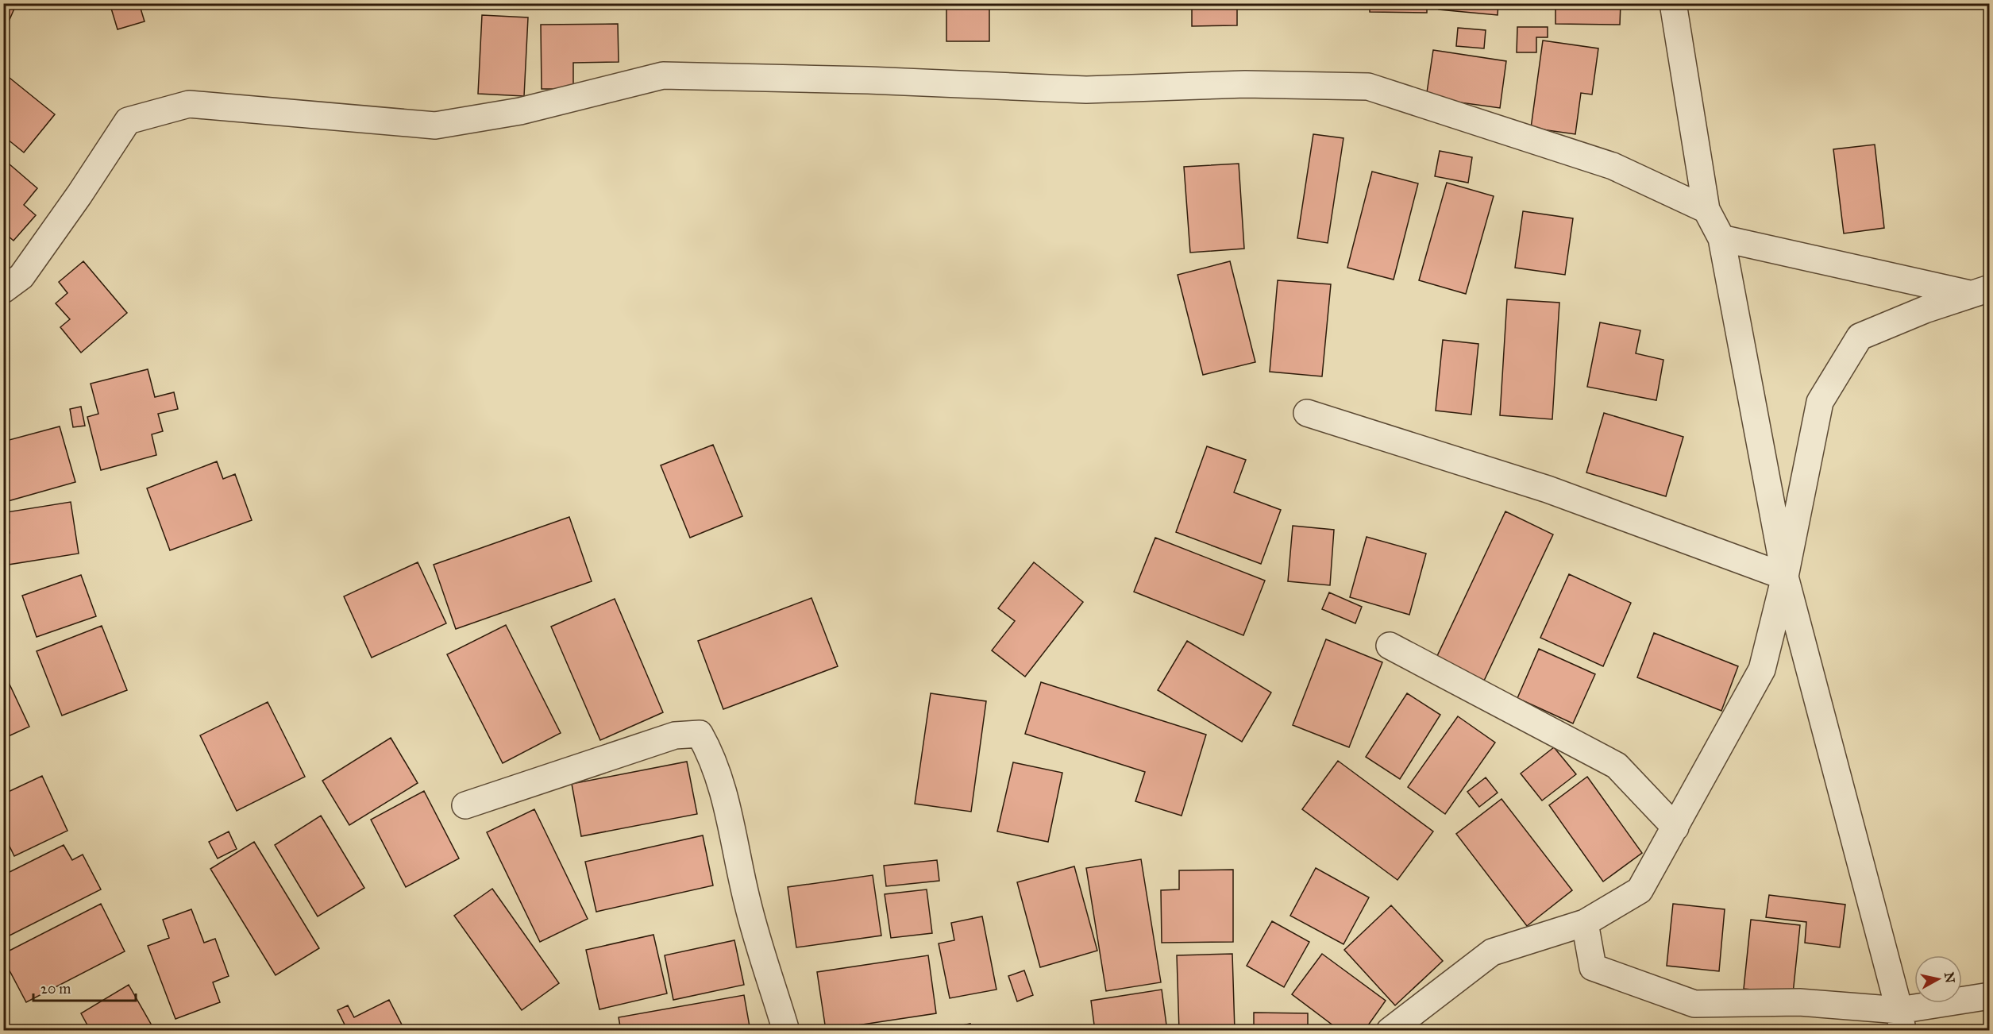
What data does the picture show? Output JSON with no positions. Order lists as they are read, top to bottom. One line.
{"scale_bar":"20 m","north":"right"}
